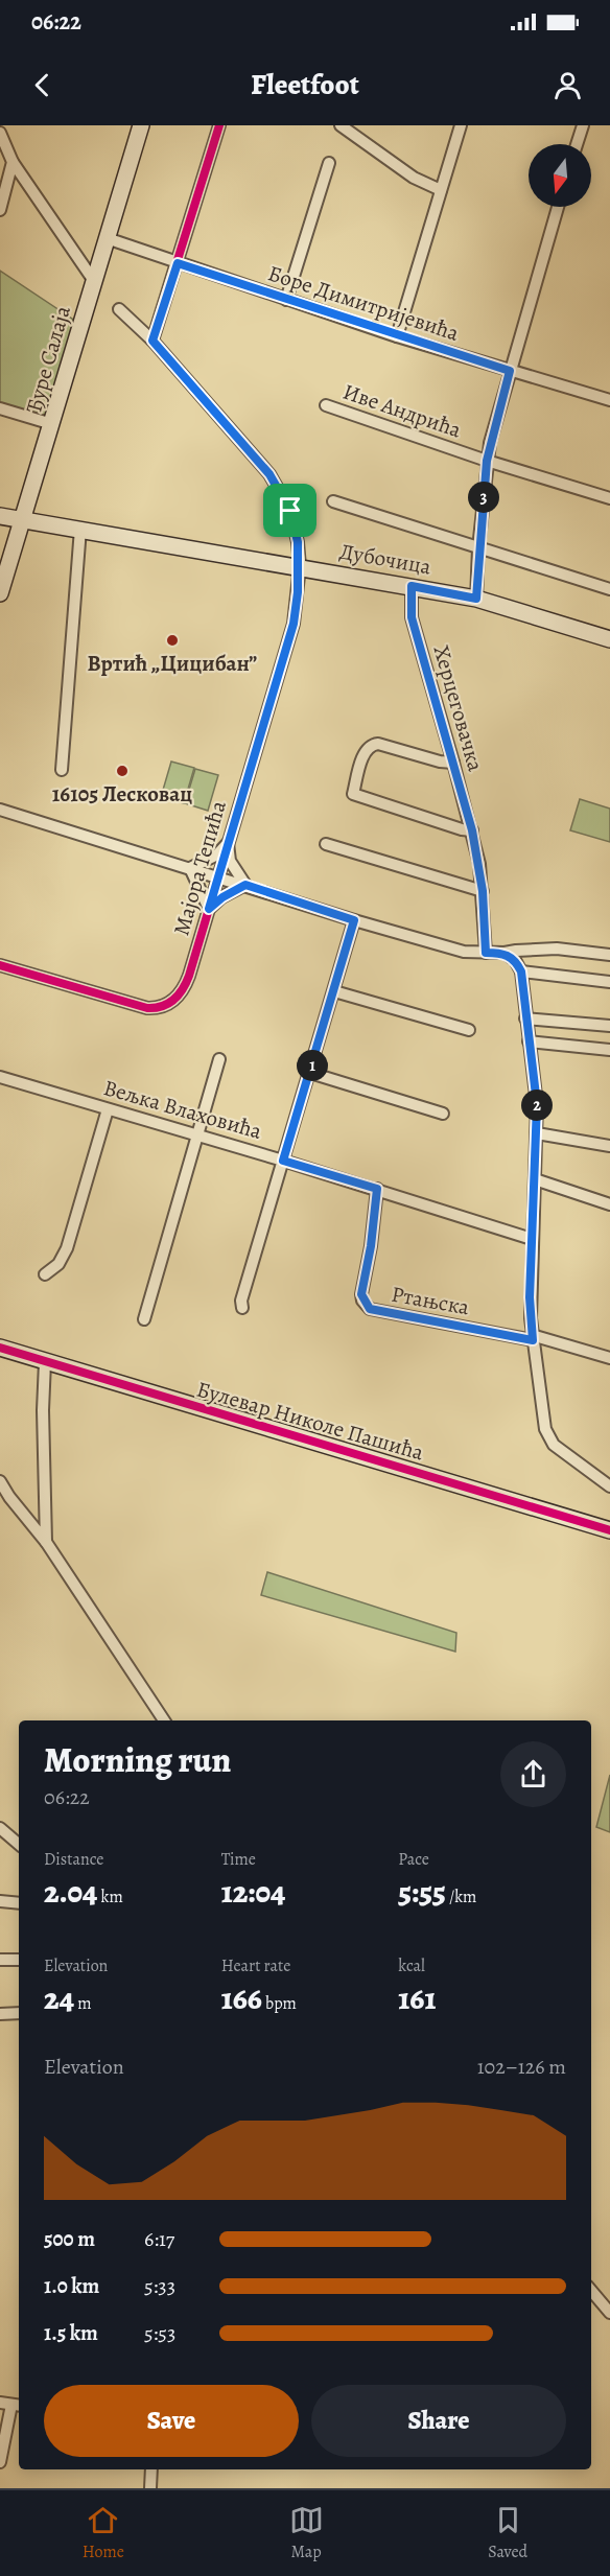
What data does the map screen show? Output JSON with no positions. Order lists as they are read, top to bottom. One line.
{"streets":{"street":["Боре Димитријевића","Ђуре Салаја","Иве Андрића","Дубочица","Херцеговачка","Мајора Тепића","Вељка Влаховића","Ртањска","Булевар Николе Пашића"]},"crossings":[["Боре Димитријевића","Ђуре Салаја"],["Ђуре Салаја","Дубочица"],["Дубочица","Херцеговачка"],["Дубочица","Мајора Тепића"],["Вељка Влаховића","Ртањска"]],"places":["Вртић „Цицибан”","16105 Лесковац"],"north":"bottom","page":{"status":"06:22","header":"Fleetfoot","pins":["3","1","2"],"heading":["Morning run","06:22"],"stats":[["Distance","2.04 km"],["Time","12:04"],["Pace","5:55 /km"],["Elevation","24 m"],["Heart rate","166 bpm"],["kcal","161"]],"chart":["Elevation","102–126 m"],"list":[{"name":"500 m","note":"6:17"},{"name":"1.0 km","note":"5:33"},{"name":"1.5 km","note":"5:53"}],"buttons":["Save","Share"],"tabs":["Home","Map","Saved"]}}
